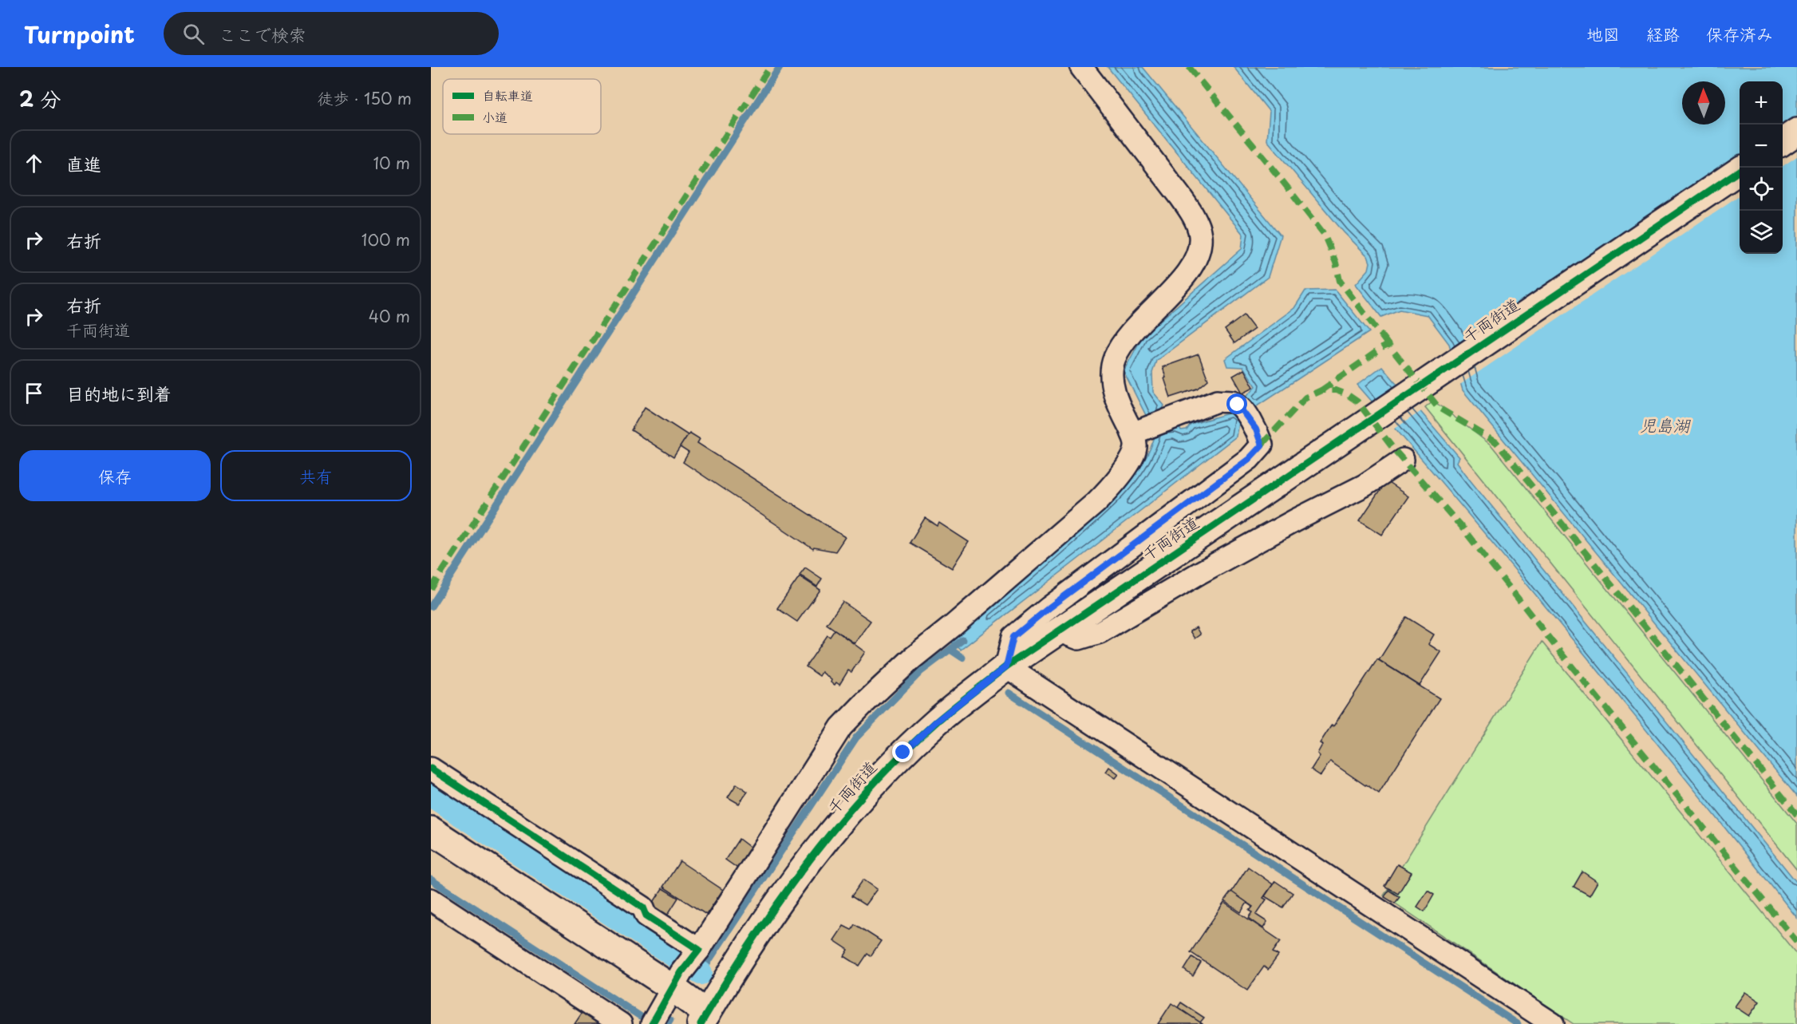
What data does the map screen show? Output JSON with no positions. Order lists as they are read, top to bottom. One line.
{"streets":{"street":["千両街道"]},"water":["児島湖"],"legend":["自転車道","小道"],"north":"top","page":{"header":"Turnpoint","search":"ここで検索","nav":["地図","経路","保存済み"],"heading":["2 分","徒歩 · 150 m"],"map_buttons":["+","−"],"list":[["直進","10 m"],["右折","100 m"],["右折","千両街道","40 m"],"目的地に到着"],"buttons":["保存","共有"]}}
